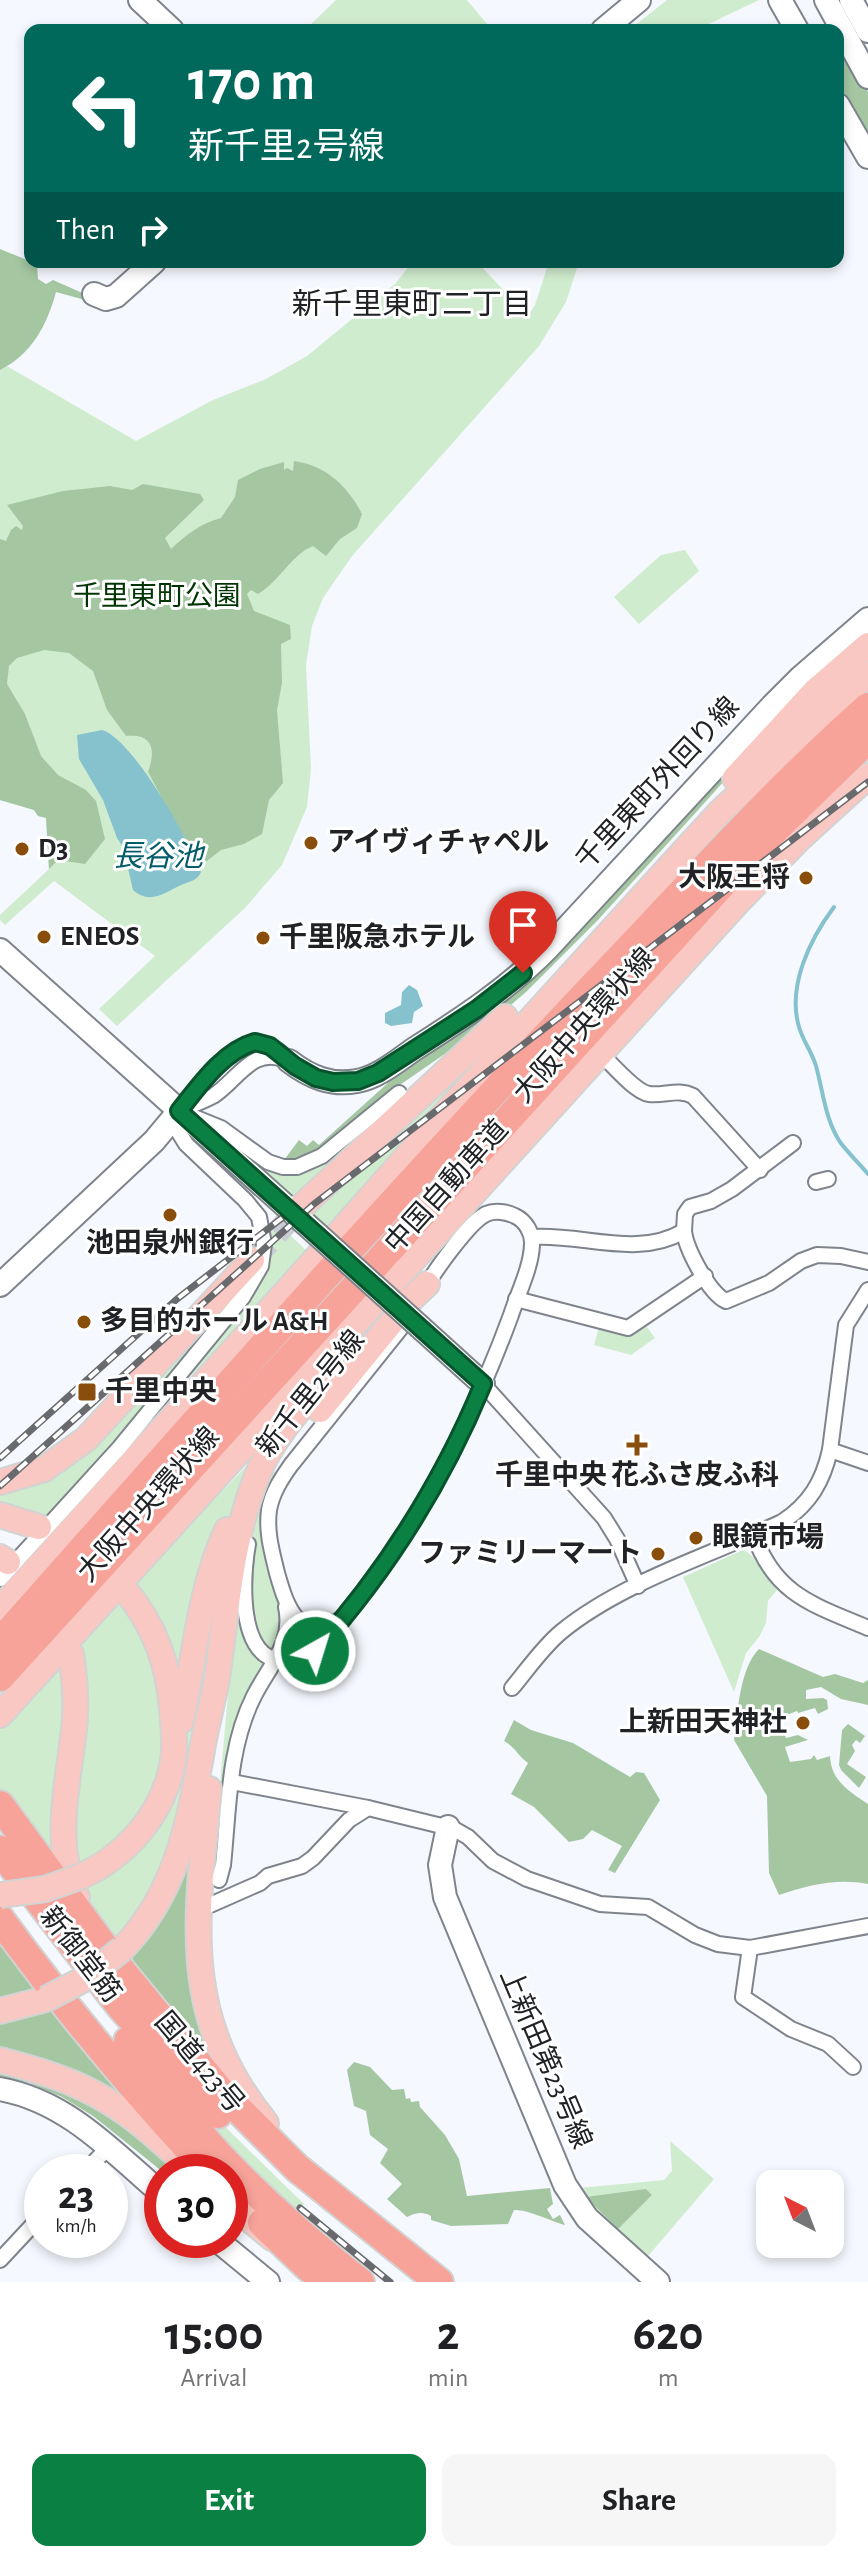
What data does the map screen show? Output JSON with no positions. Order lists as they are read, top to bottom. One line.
{"streets":{"highway":["中国自動車道","新御堂筋","国道423号"],"main road":["大阪中央環状線"],"street":["千里東町外回り線","新千里2号線","上新田第23号線"]},"districts":["新千里東町二丁目"],"water":["長谷池"],"parks":["千里東町公園"],"places":{"other":["アイヴィチャペル","D3","大阪王将","ENEOS","千里阪急ホテル","池田泉州銀行","多目的ホール A&H","眼鏡市場","ファミリーマート","上新田天神社"],"transit":["千里中央"],"health":["千里中央 花ふさ皮ふ科"]},"north":"top left","page":{"turn":["170 m","新千里2号線"],"then":"Then","speed":"23 km/h","limit":"30","eta":["15:00","Arrival","2","min","620","m"],"buttons":["Exit","Share"]}}
